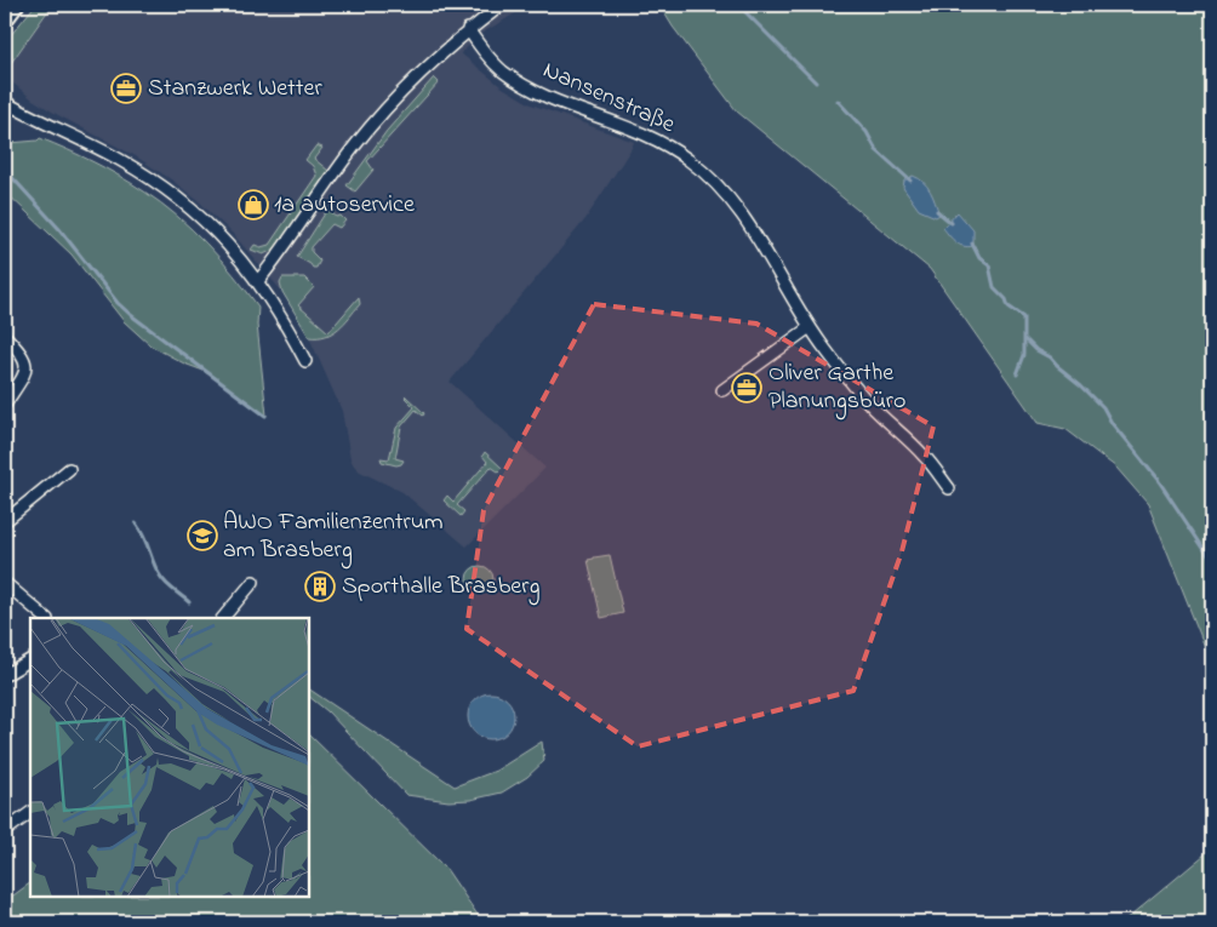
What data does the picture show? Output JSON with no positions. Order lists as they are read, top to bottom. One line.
{"streets":{"street":["Nansenstraße"]},"places":{"office":["Stanzwerk Wetter","Oliver Garthe Planungsbüro"],"shop":["1a autoservice"],"school or university":["AWO Familienzentrum am Brasberg"],"building":["Sporthalle Brasberg"]}}
